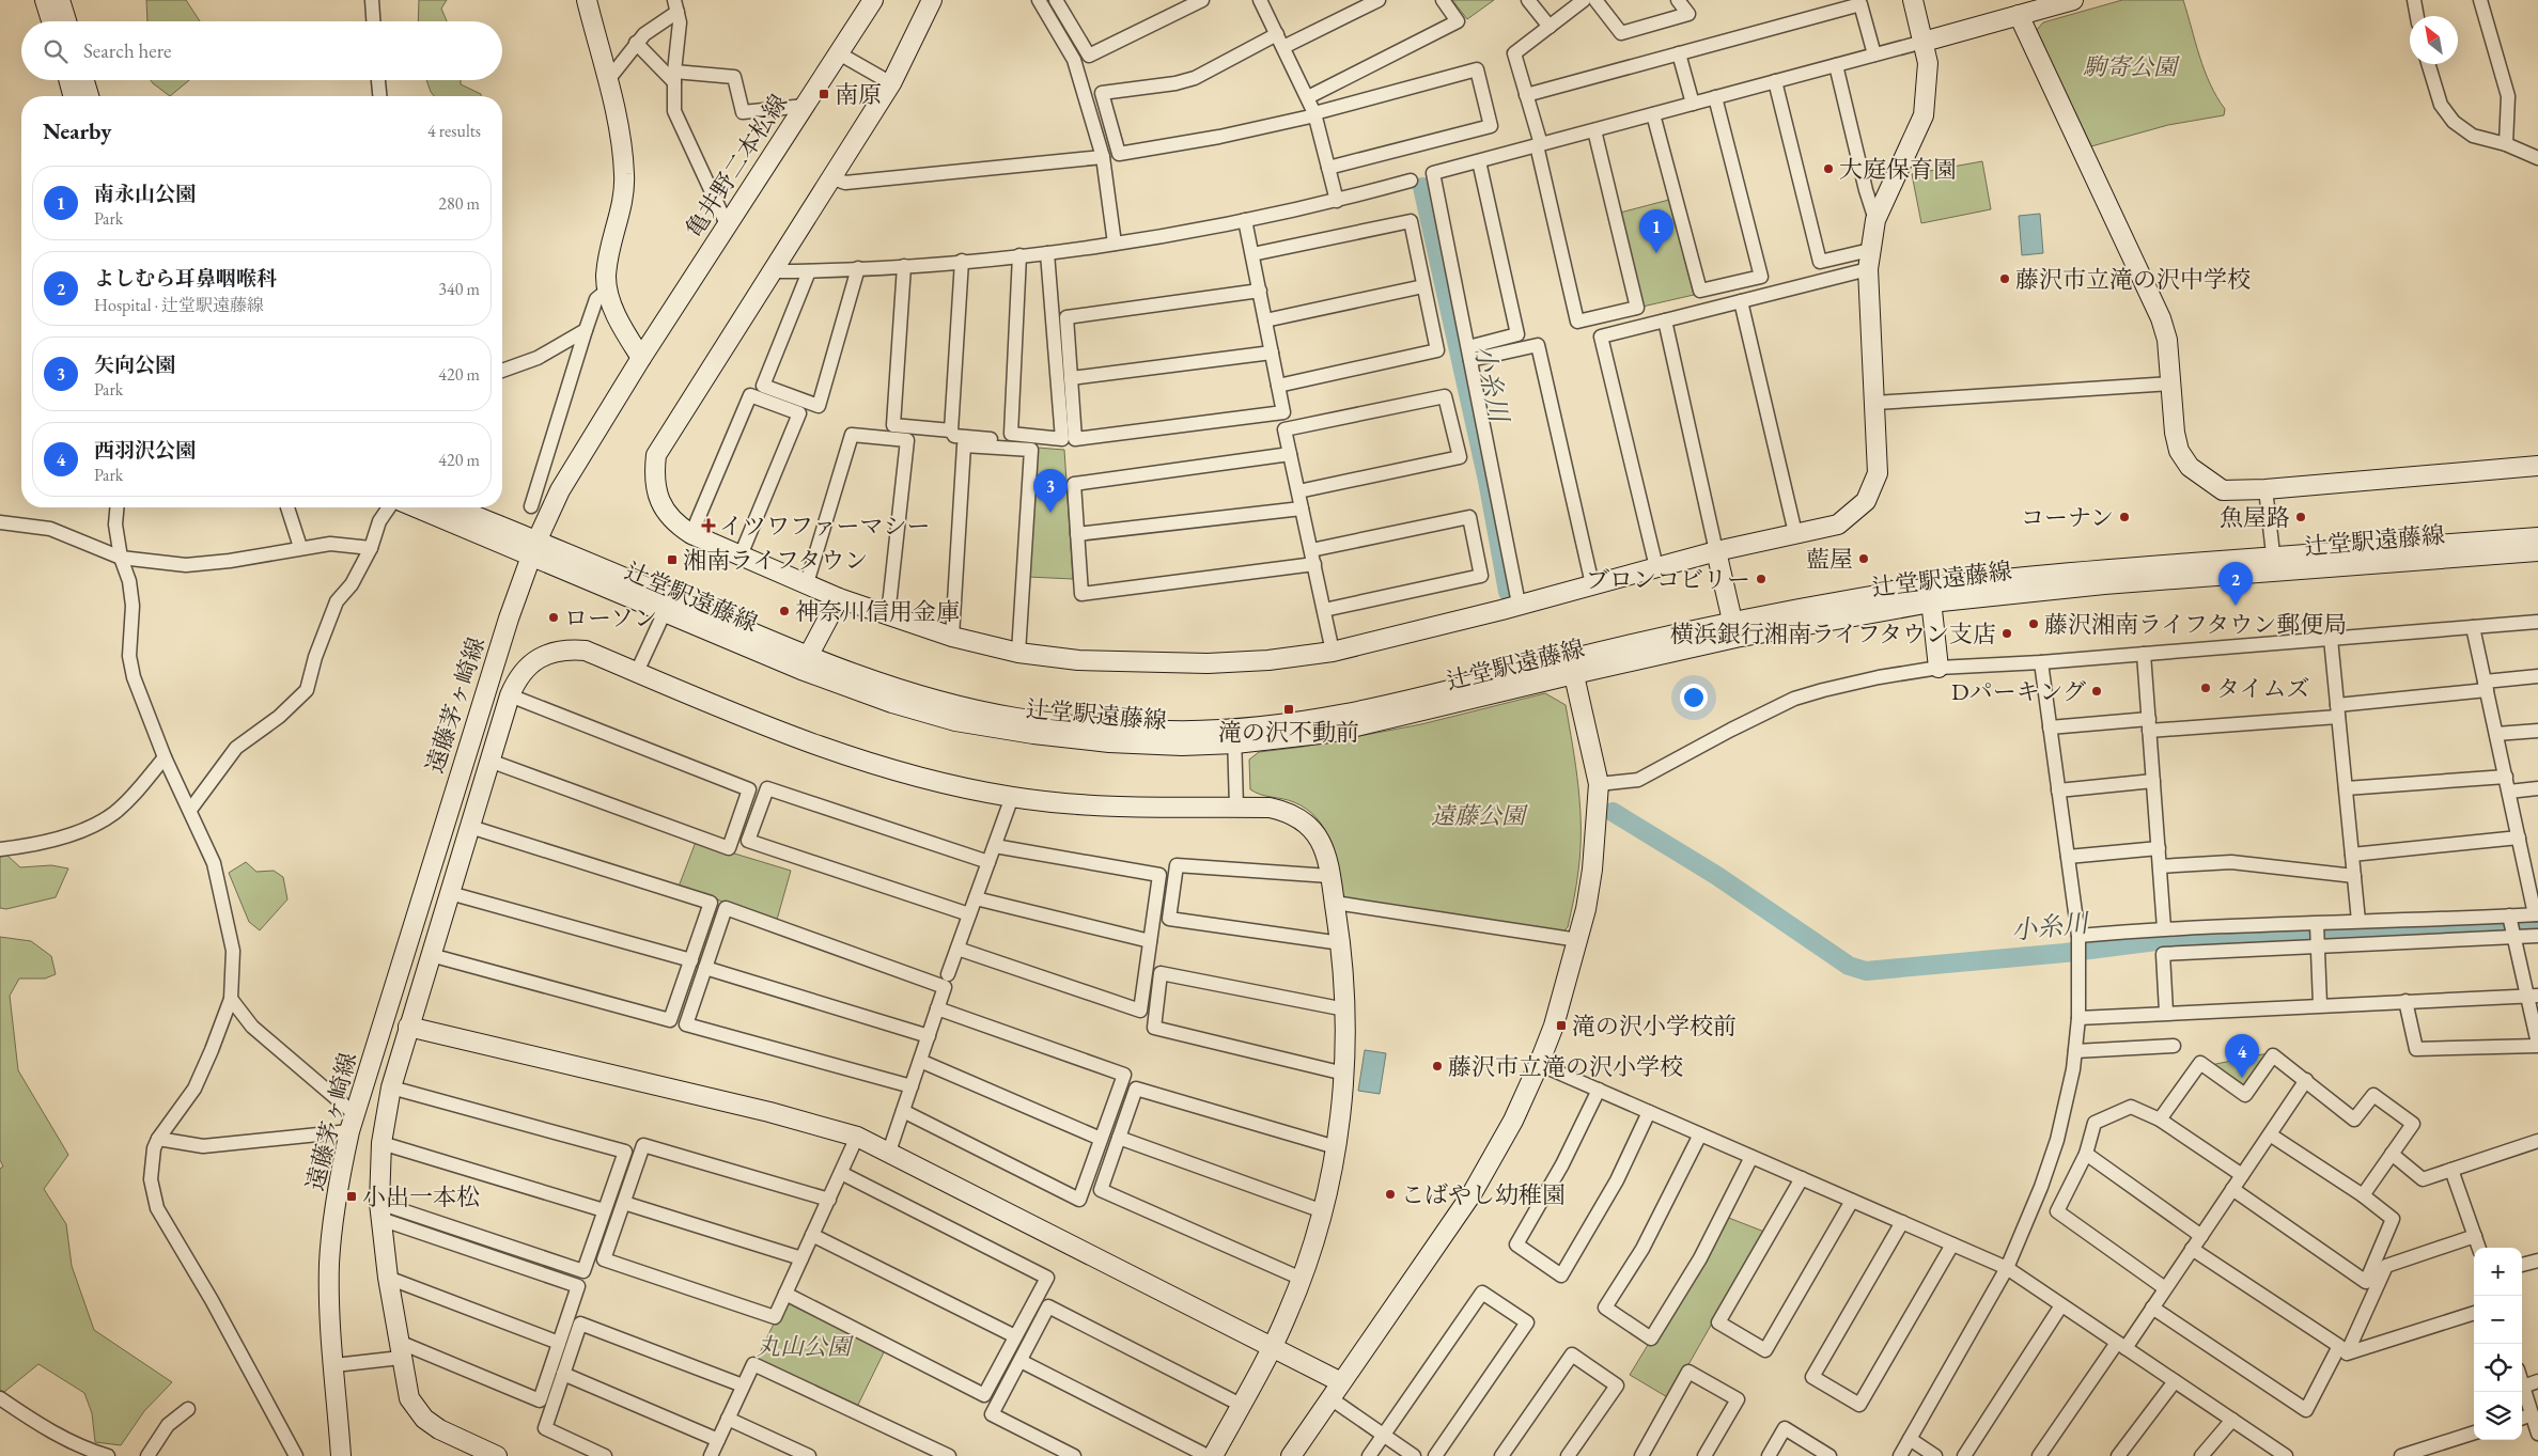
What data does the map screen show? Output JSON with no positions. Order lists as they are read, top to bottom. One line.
{"streets":{"street":["亀井野二本松線","辻堂駅遠藤線","遠藤茅ヶ崎線"]},"crossings":[["亀井野二本松線","遠藤茅ヶ崎線"],["辻堂駅遠藤線","遠藤茅ヶ崎線"]],"water":["小糸川"],"parks":["駒寄公園","遠藤公園","丸山公園"],"places":{"transit":["南原","湘南ライフタウン","滝の沢不動前","滝の沢小学校前","小出一本松"],"other":["大庭保育園","藤沢市立滝の沢中学校","コーナン","魚屋路","藍屋","ブロンコビリー","神奈川信用金庫","ローソン","藤沢湘南ライフタウン郵便局","横浜銀行湘南ライフタウン支店","タイムズ","Dパーキング","藤沢市立滝の沢小学校","こばやし幼稚園"],"health":["イツワファーマシー"]},"north":"top left","page":{"search":"Search here","heading":["Nearby","4 results"],"list":[{"mark":"1","name":"南永山公園","note":"Park","value":"280 m"},{"mark":"2","name":"よしむら耳鼻咽喉科","note":"Hospital · 辻堂駅遠藤線","value":"340 m"},{"mark":"3","name":"矢向公園","note":"Park","value":"420 m"},{"mark":"4","name":"西羽沢公園","note":"Park","value":"420 m"}],"pins":["1","3","2","4"],"map_buttons":["+","−"]}}
